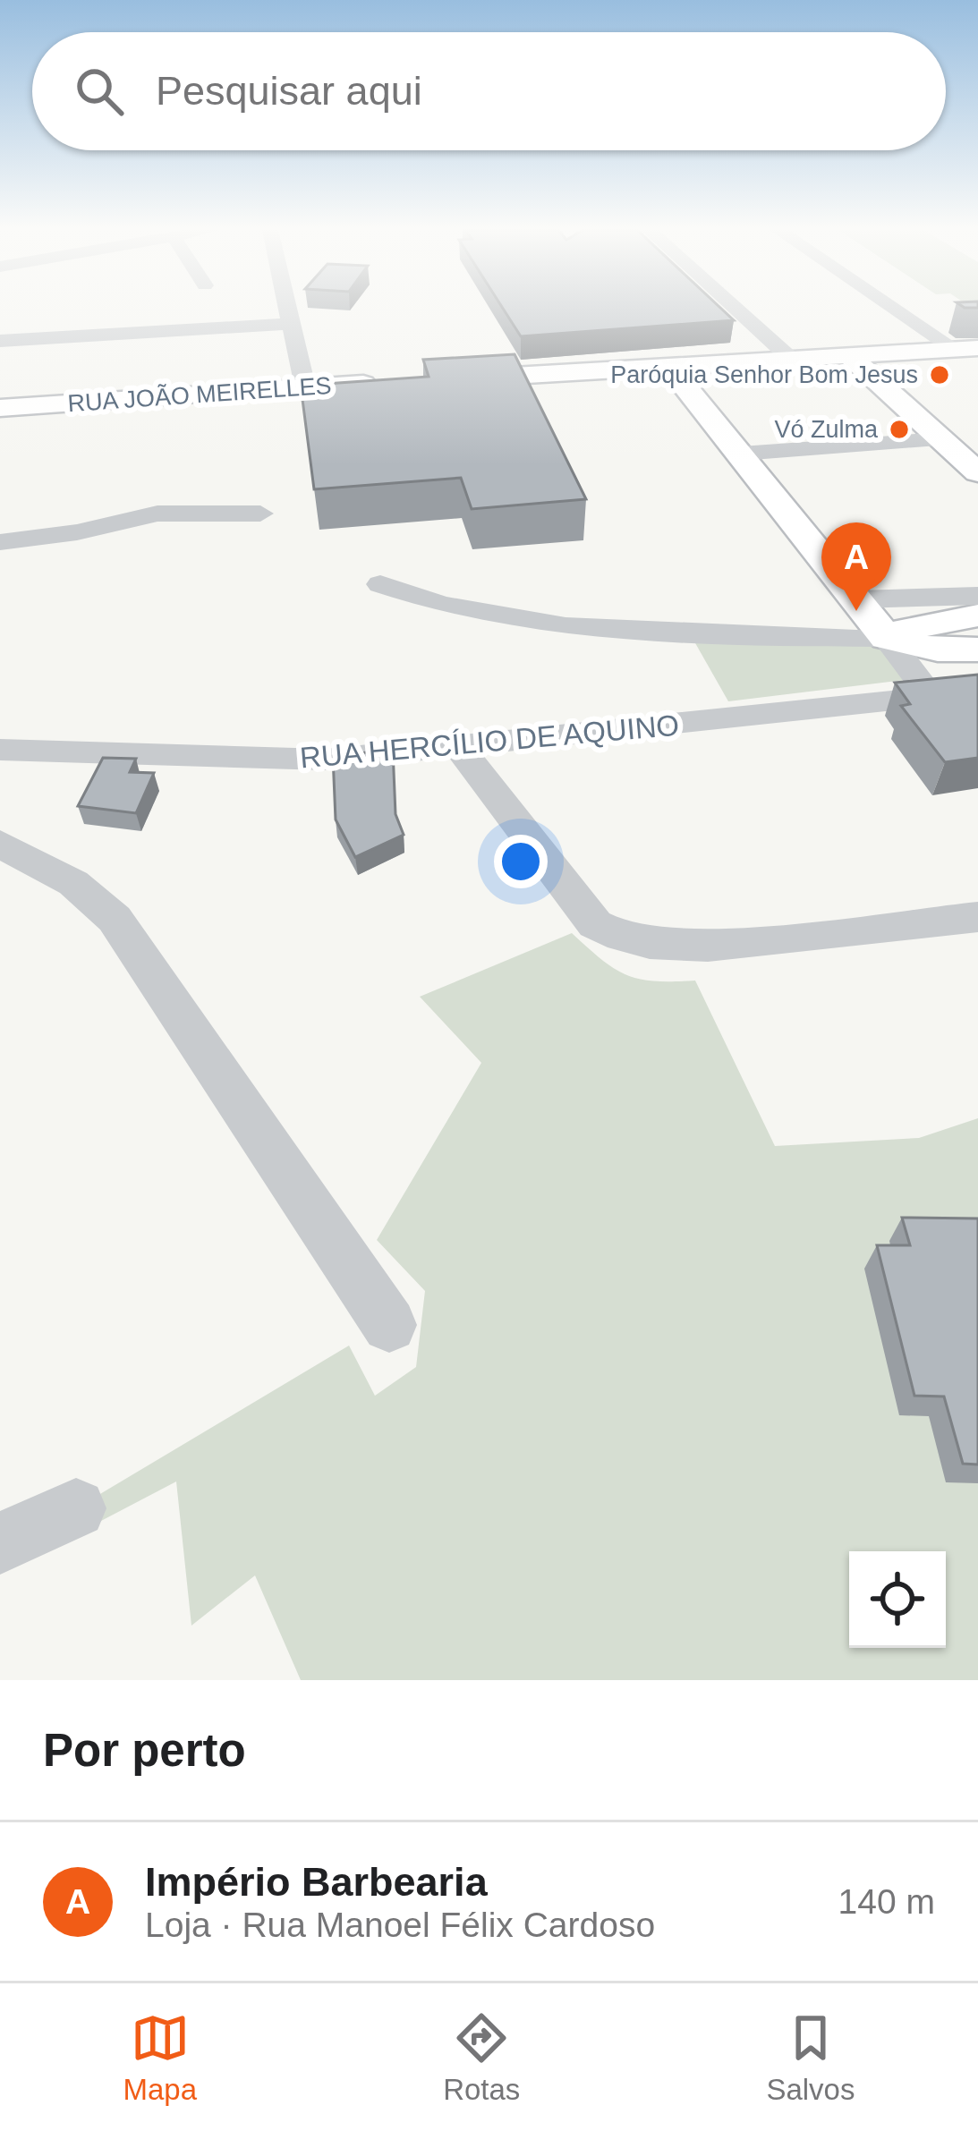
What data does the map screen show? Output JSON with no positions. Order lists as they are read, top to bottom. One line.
{"streets":{"main road":["RUA JOÃO MEIRELLES"],"street":["RUA HERCÍLIO DE AQUINO"]},"places":["Paróquia Senhor Bom Jesus","Vó Zulma"],"page":{"search":"Pesquisar aqui","pins":"A","heading":"Por perto","list":[{"mark":"A","name":"Império Barbearia","note":"Loja · Rua Manoel Félix Cardoso","value":"140 m"}],"nav":["Mapa","Rotas","Salvos"]}}
